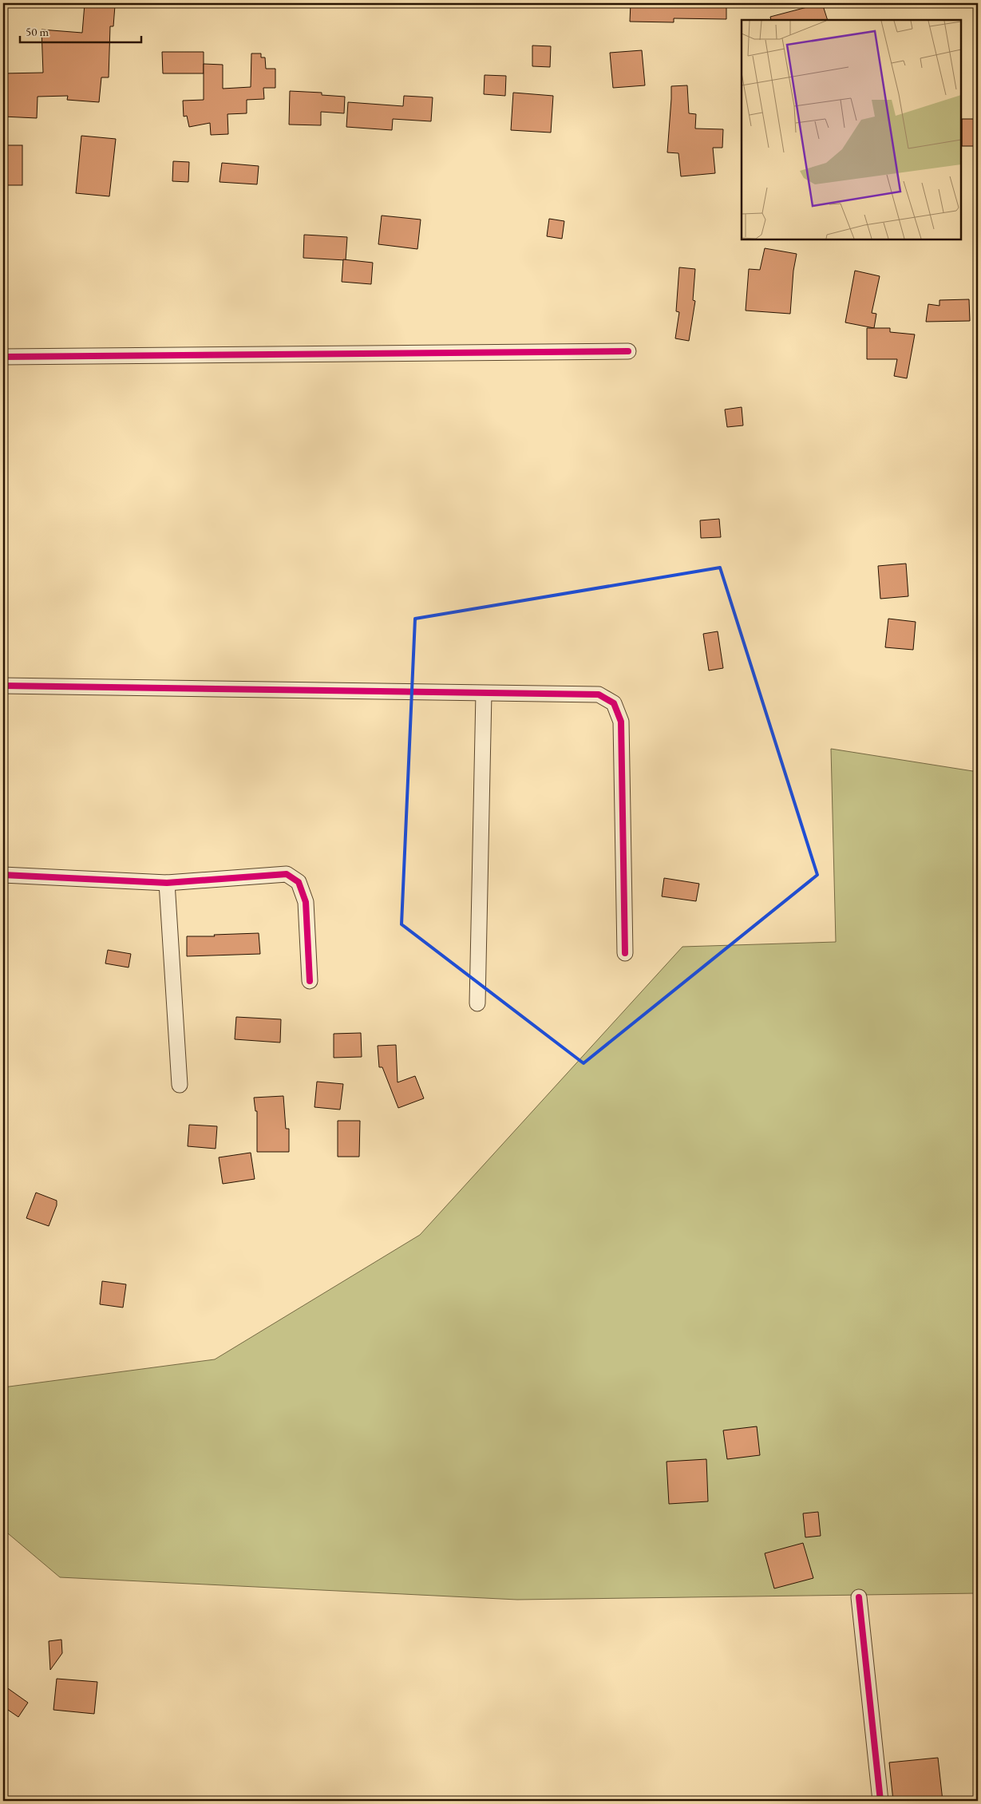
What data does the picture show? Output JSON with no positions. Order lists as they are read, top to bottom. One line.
{"scale_bar":"50 m"}
